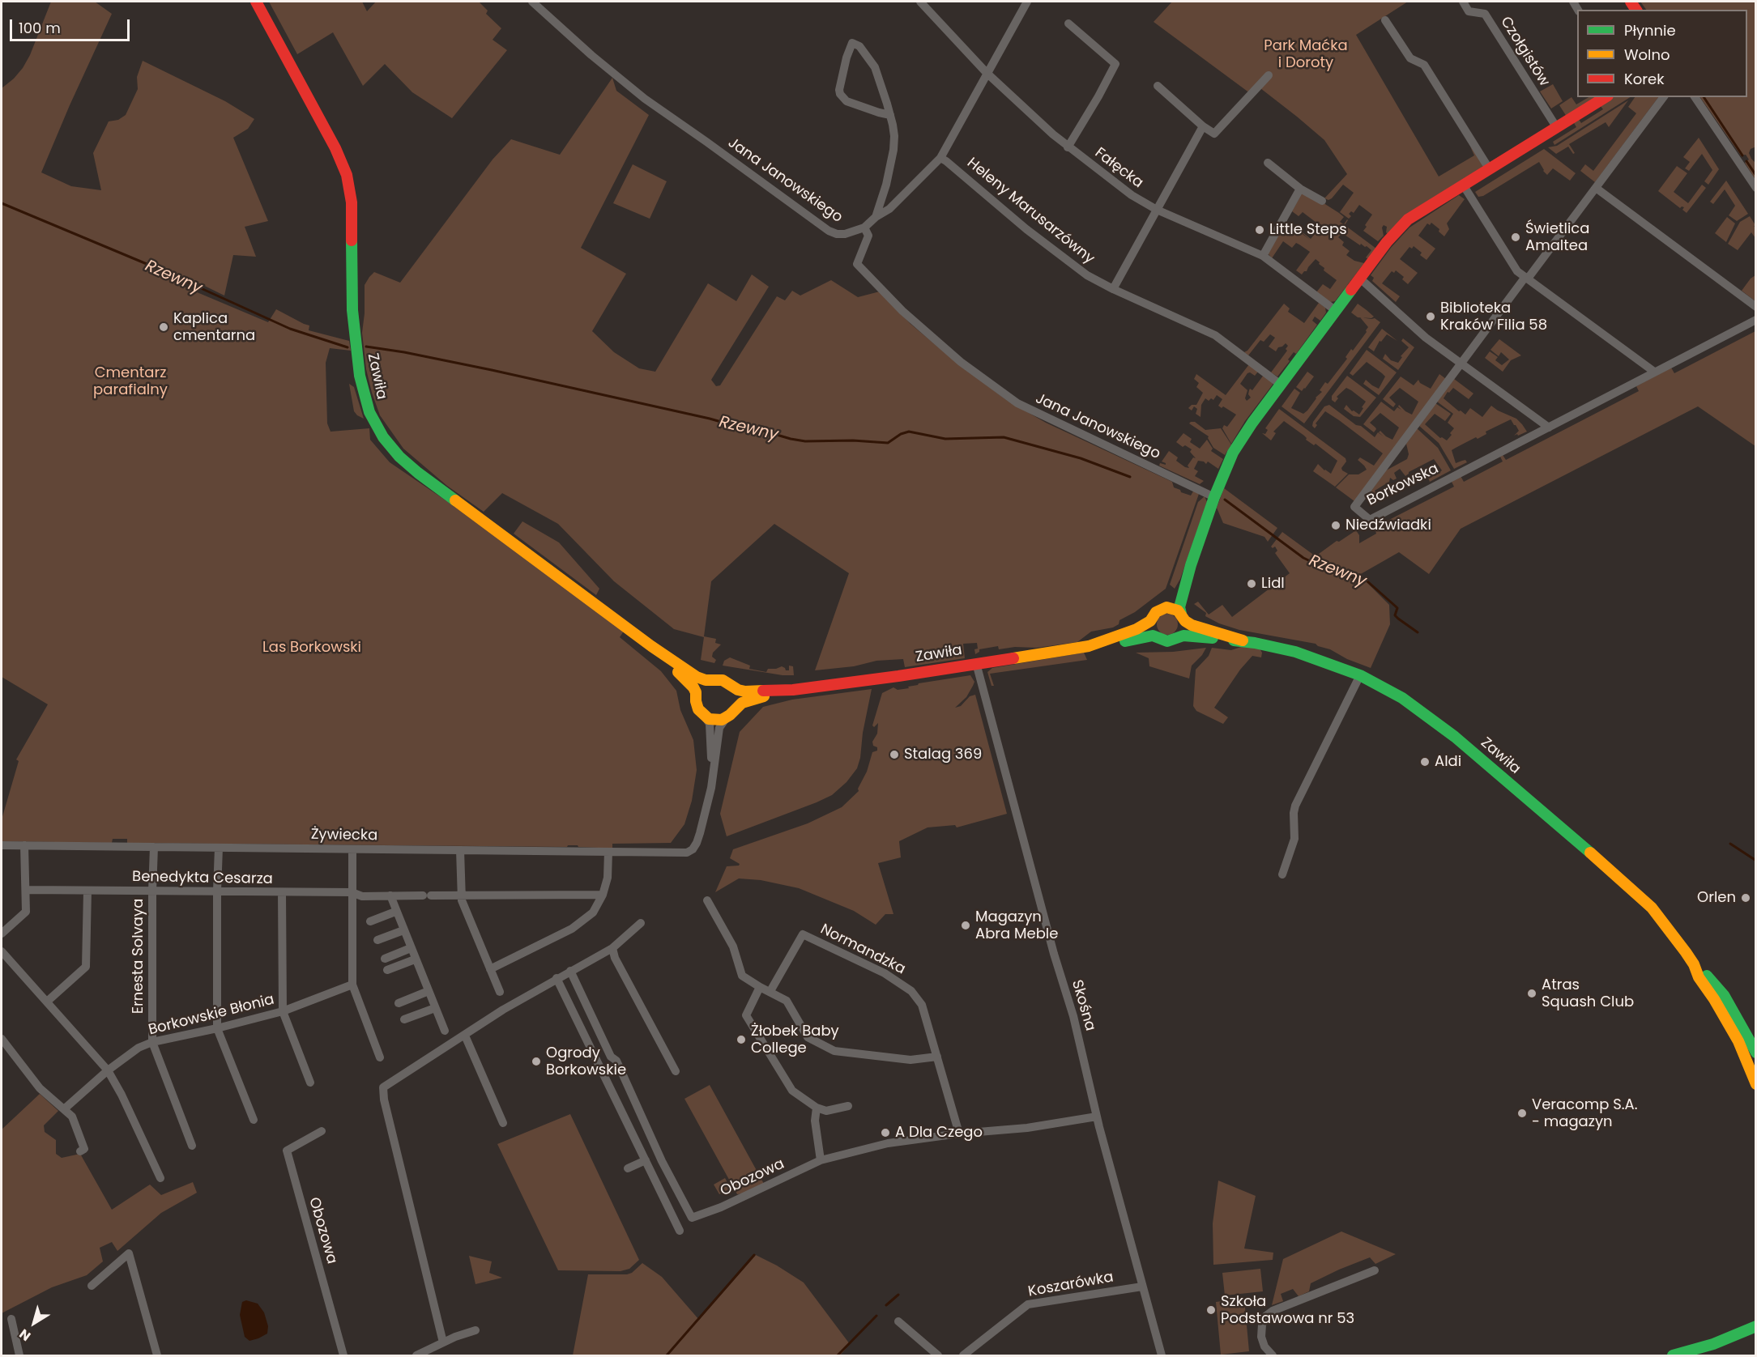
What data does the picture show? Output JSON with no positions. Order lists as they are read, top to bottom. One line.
{"streets":{"street":["Czołgistów","Fałęcka","Jana Janowskiego","Heleny Marusarzówny","Zawiła","Borkowska","Żywiecka","Benedykta Cesarza","Normandzka","Ernesta Solvaya","Skośna","Borkowskie Błonia","Obozowa","Koszarówka"]},"crossings":[["Zawiła","Skośna"],["Żywiecka","Ernesta Solvaya"],["Benedykta Cesarza","Ernesta Solvaya"],["Normandzka","Obozowa"],["Ernesta Solvaya","Borkowskie Błonia"],["Skośna","Obozowa"],["Skośna","Koszarówka"]],"water":["Rzewny"],"parks":["Park Maćka i Doroty","Cmentarz parafialny","Las Borkowski"],"places":["Little Steps","Świetlica Amaltea","Biblioteka Kraków Filia 58","Kaplica cmentarna","Niedźwiadki","Lidl","Stalag 369","Aldi","Orlen","Magazyn Abra Meble","Atras Squash Club","Żłobek Baby College","Ogrody Borkowskie","Veracomp S.A. - magazyn","A Dla Czego","Szkoła Podstawowa nr 53"],"legend":["Płynnie","Wolno","Korek"],"scale_bar":"100 m","north":"bottom left"}
